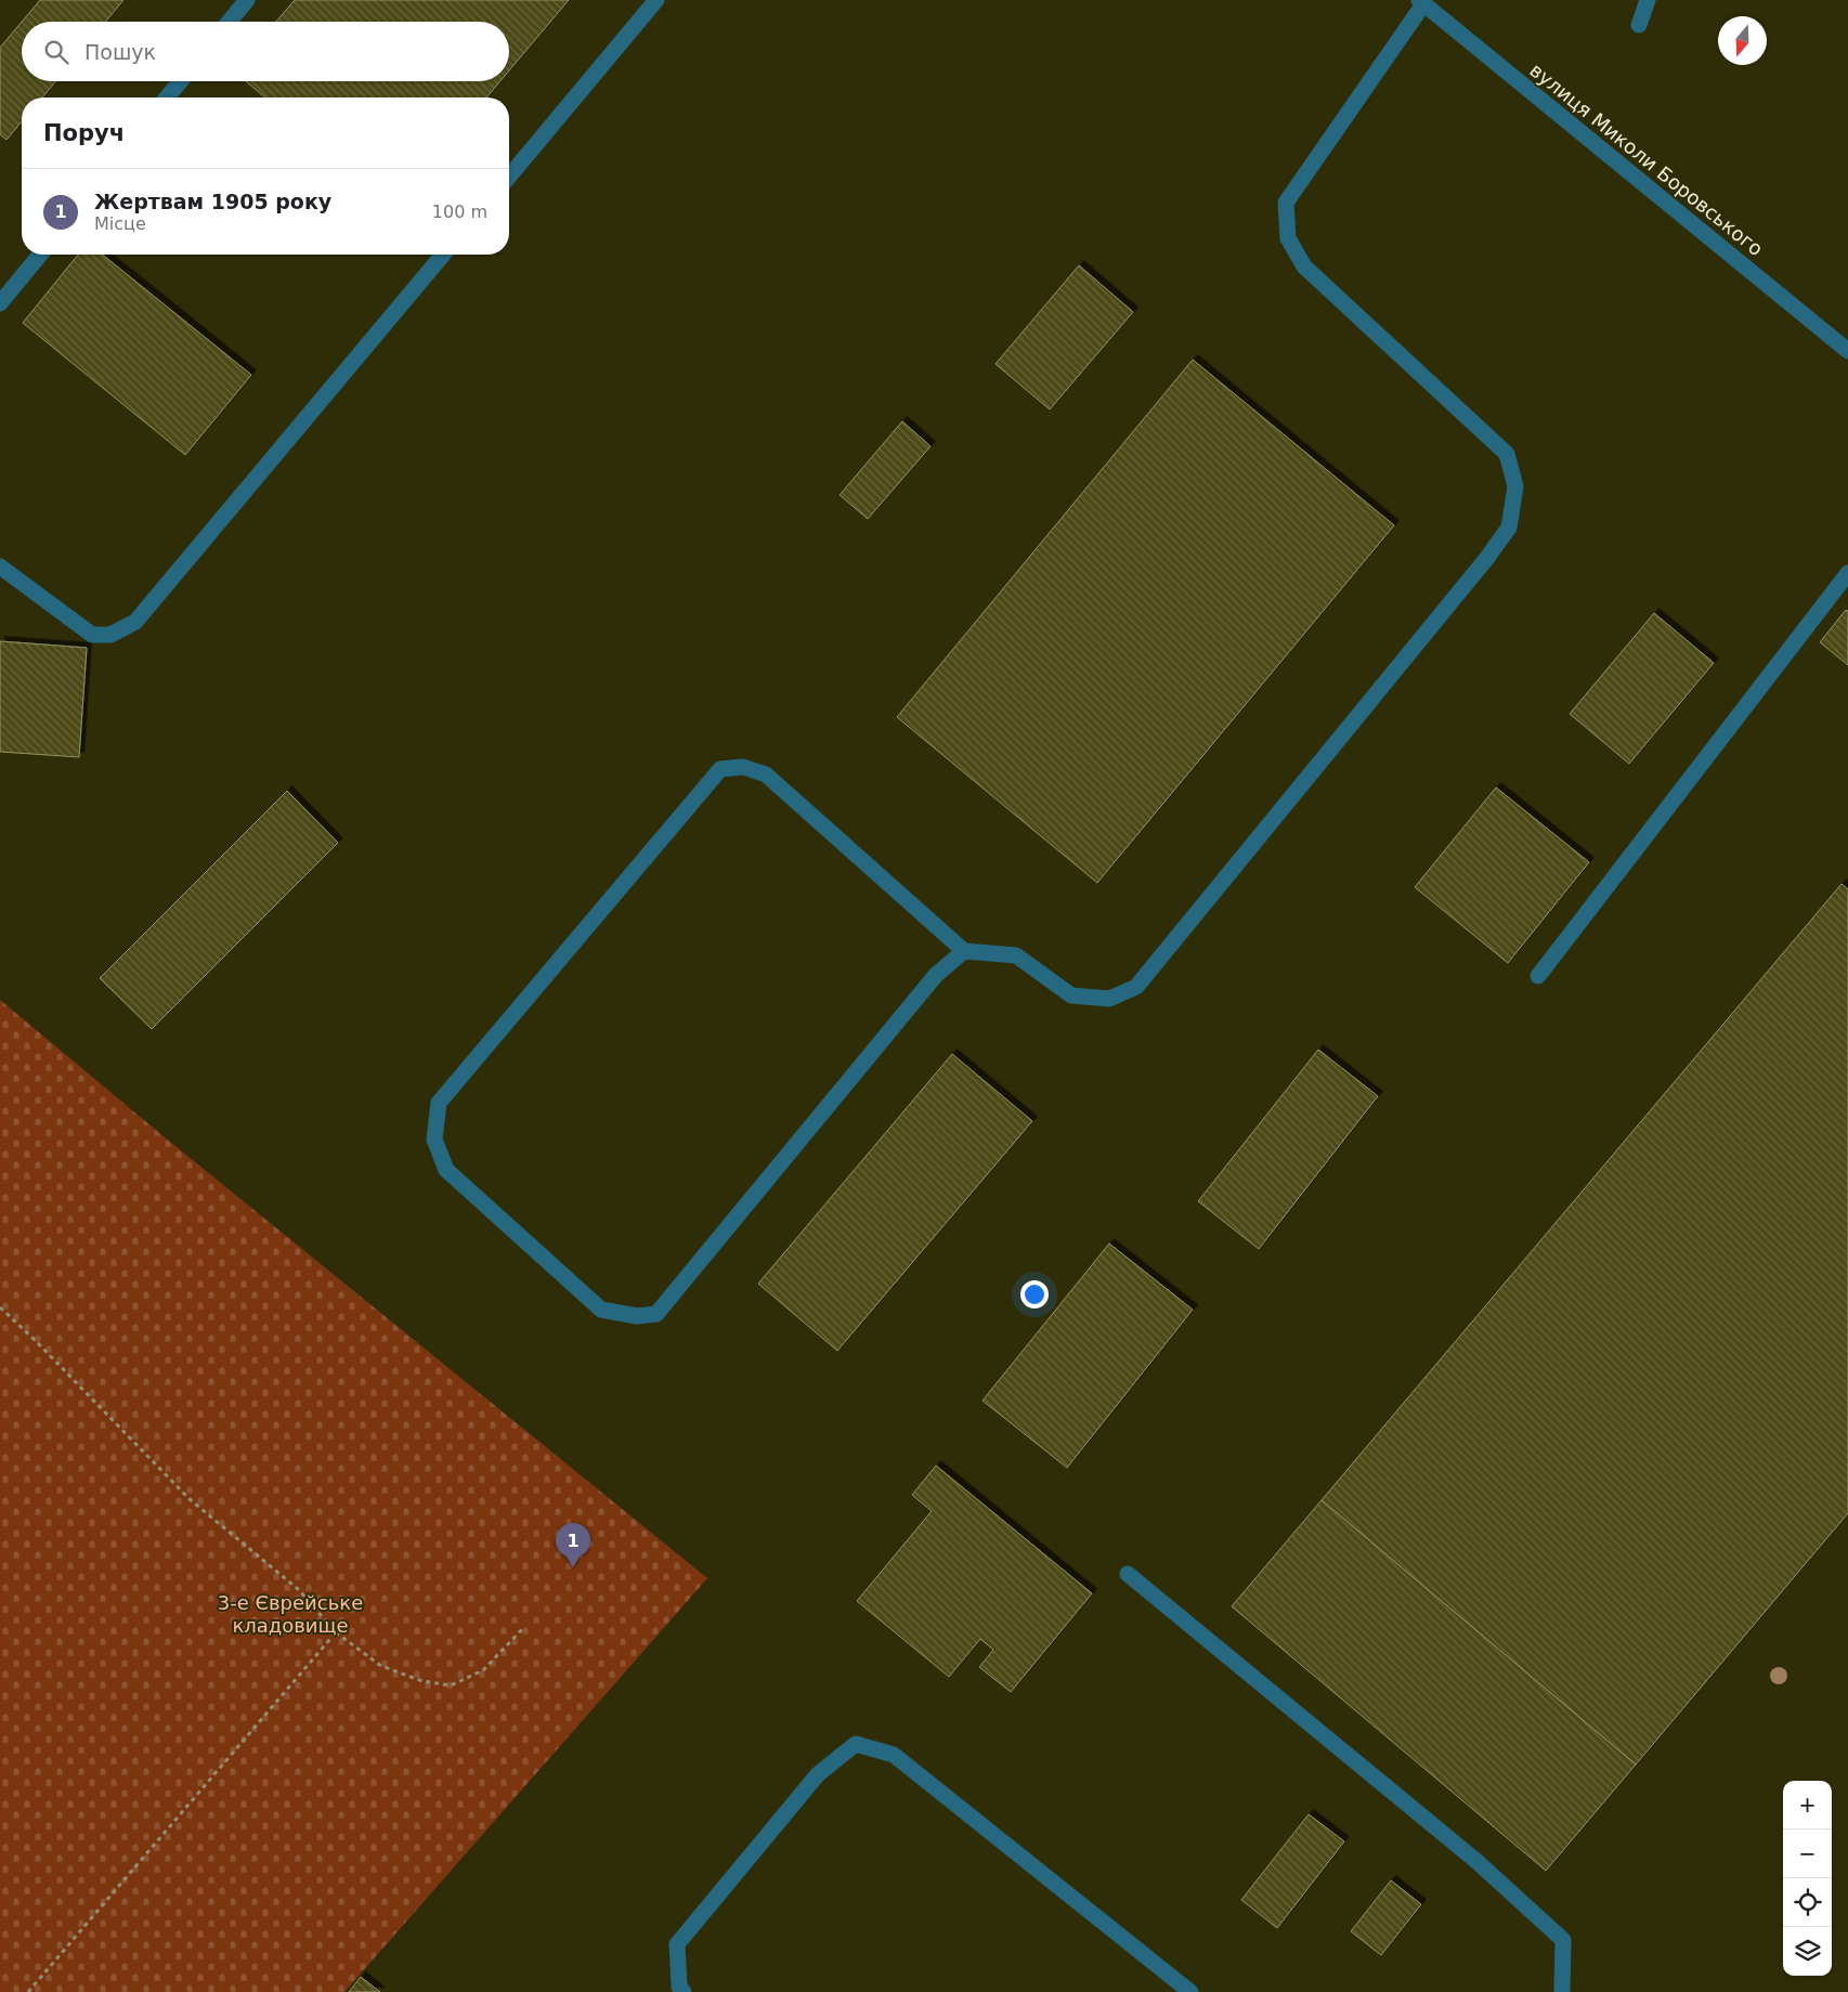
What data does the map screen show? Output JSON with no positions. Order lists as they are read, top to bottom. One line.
{"streets":{"street":["вулиця Миколи Боровського"]},"parks":["3-е Єврейське кладовище"],"north":"bottom","page":{"search":"Пошук","heading":"Поруч","list":[{"mark":"1","name":"Жертвам 1905 року","note":"Місце","value":"100 m"}],"pins":"1","map_buttons":["+","−"]}}
